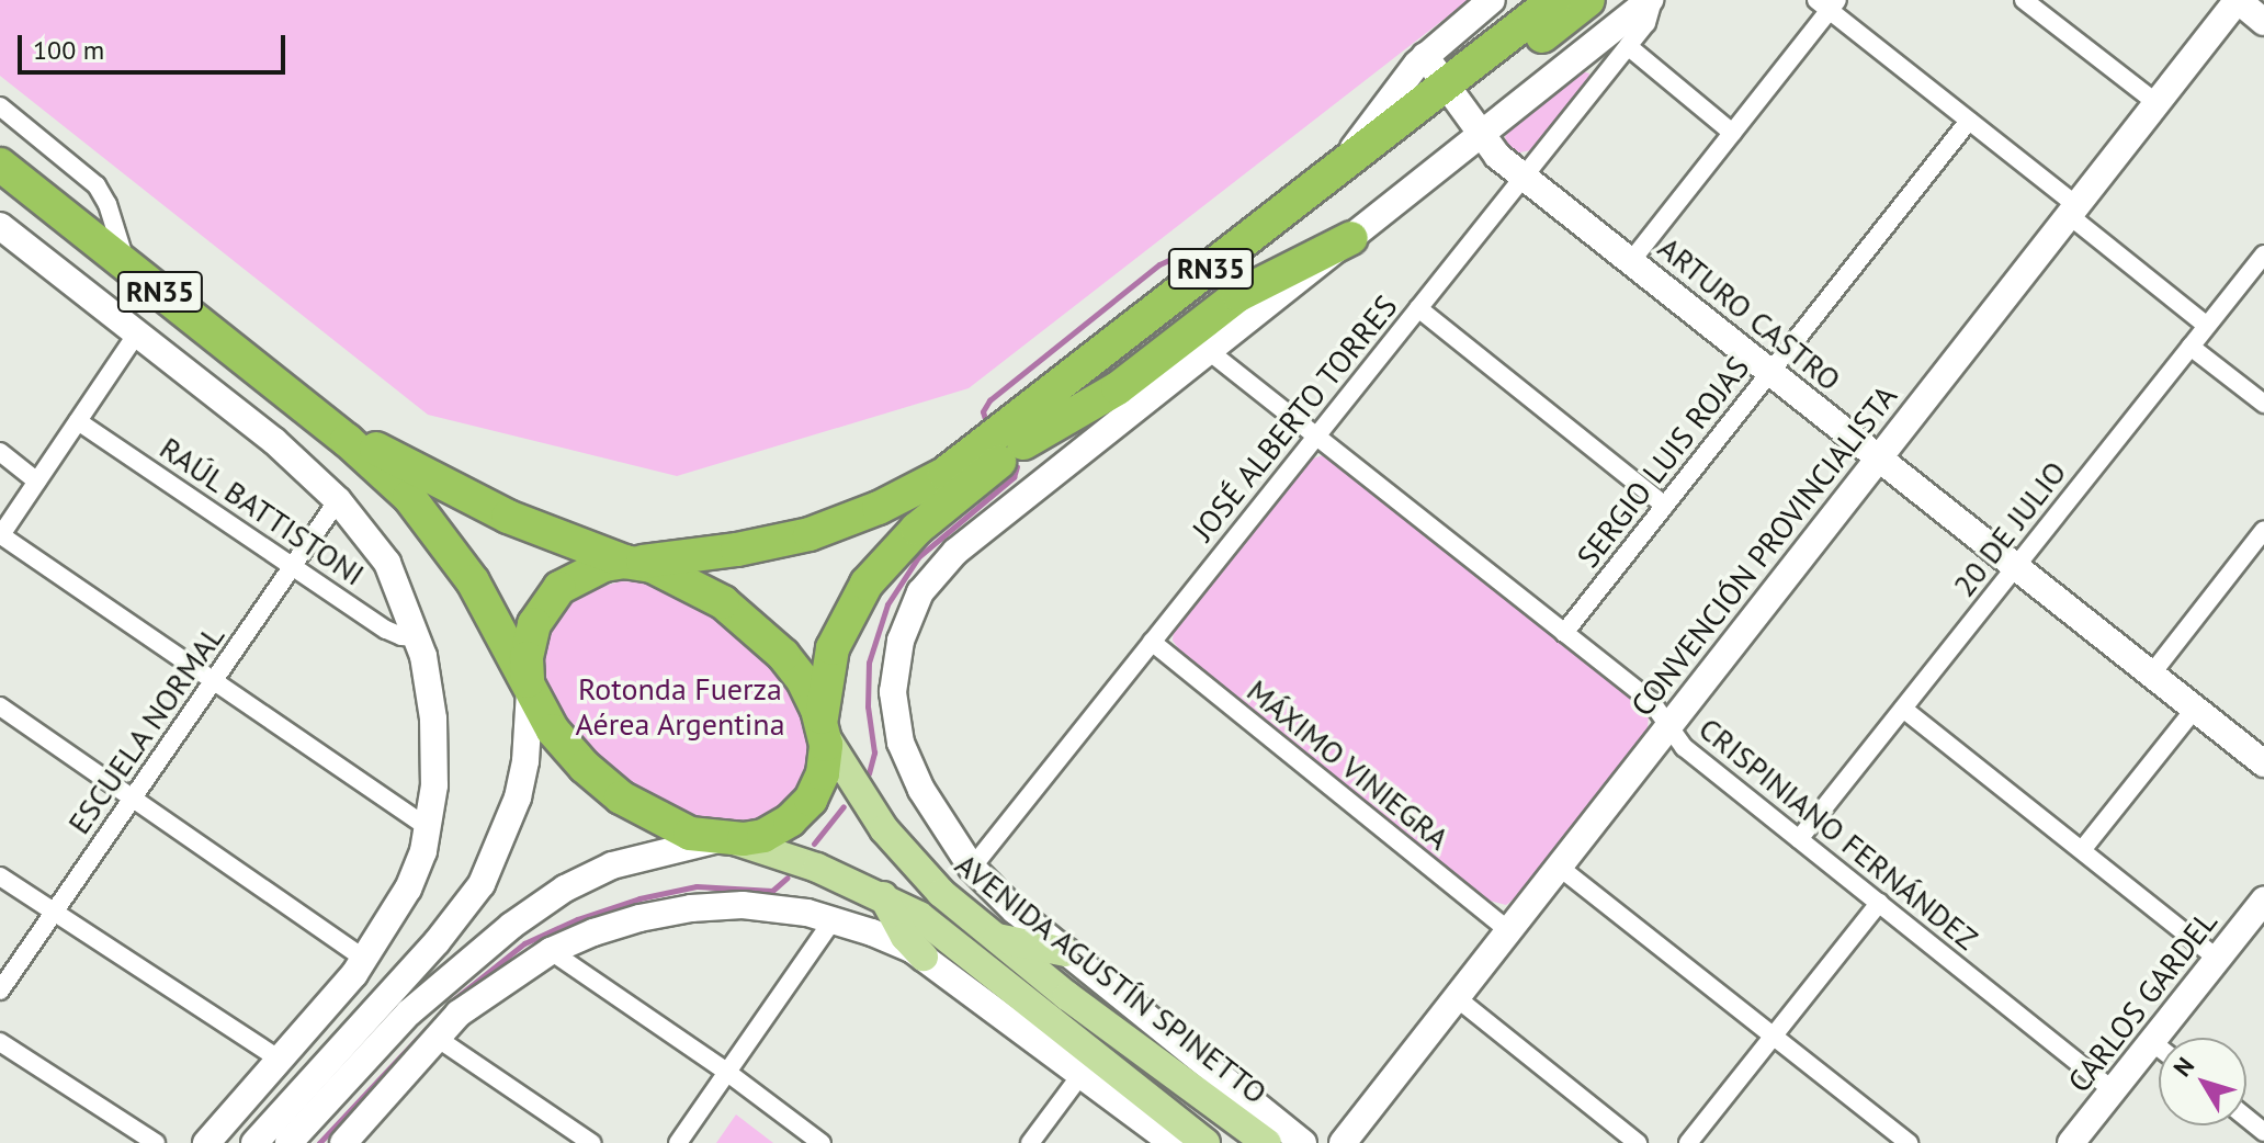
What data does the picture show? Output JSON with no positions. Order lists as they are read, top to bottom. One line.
{"streets":{"highway":["RN35"],"main road":["AVENIDA AGUSTÍN SPINETTO"],"street":["ARTURO CASTRO","JOSÉ ALBERTO TORRES","SERGIO LUIS ROJAS","RAÚL BATTISTONI","20 DE JULIO","CONVENCIÓN PROVINCIALISTA","ESCUELA NORMAL","MÁXIMO VINIEGRA","CRISPINIANO FERNÁNDEZ","CARLOS GARDEL"]},"crossings":[["RN35","ARTURO CASTRO"],["RN35","AVENIDA AGUSTÍN SPINETTO"],["ARTURO CASTRO","JOSÉ ALBERTO TORRES"],["ARTURO CASTRO","SERGIO LUIS ROJAS"],["ARTURO CASTRO","20 DE JULIO"],["ARTURO CASTRO","CONVENCIÓN PROVINCIALISTA"],["JOSÉ ALBERTO TORRES","MÁXIMO VINIEGRA"],["JOSÉ ALBERTO TORRES","CRISPINIANO FERNÁNDEZ"],["SERGIO LUIS ROJAS","CRISPINIANO FERNÁNDEZ"],["RAÚL BATTISTONI","ESCUELA NORMAL"],["20 DE JULIO","CRISPINIANO FERNÁNDEZ"],["CONVENCIÓN PROVINCIALISTA","MÁXIMO VINIEGRA"],["CONVENCIÓN PROVINCIALISTA","CRISPINIANO FERNÁNDEZ"],["CRISPINIANO FERNÁNDEZ","CARLOS GARDEL"]],"parks":["Rotonda Fuerza Aérea Argentina"],"scale_bar":"100 m","north":"top left"}
